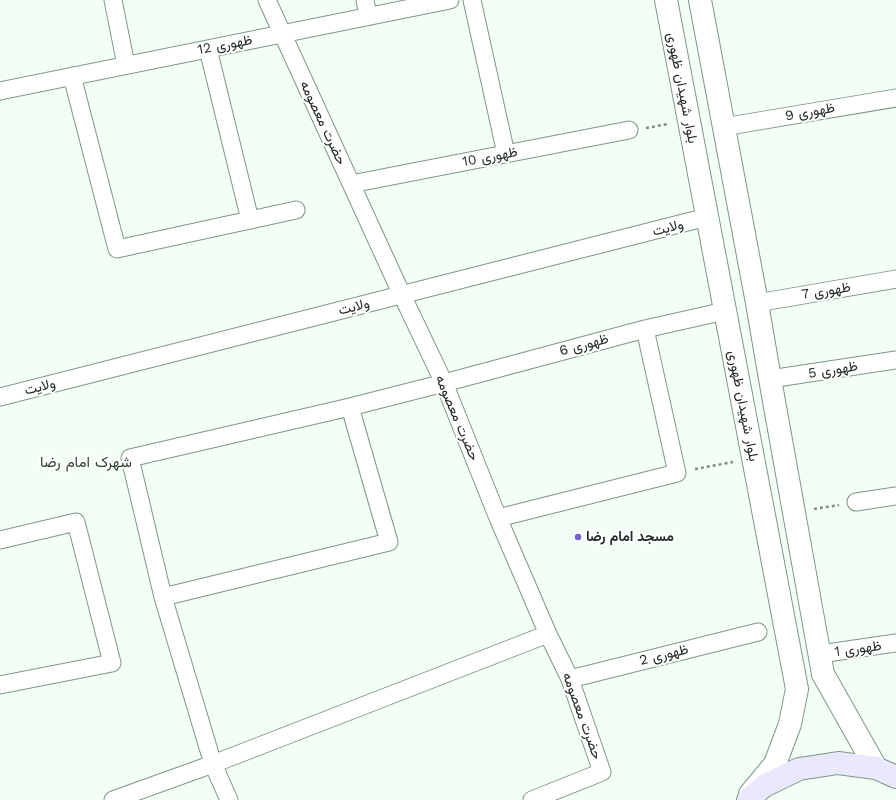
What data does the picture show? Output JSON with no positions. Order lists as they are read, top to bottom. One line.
{"streets":{"street":["ظهوری 12","بلوار شهیدان ظهوری","ظهوری 9","حضرت معصومه","ظهوری 10","ولایت","ظهوری 7","ظهوری 6","ظهوری 5","ظهوری 1","ظهوری 2"]},"crossings":[["ظهوری 12","حضرت معصومه"],["بلوار شهیدان ظهوری","ولایت"],["بلوار شهیدان ظهوری","ظهوری 6"],["حضرت معصومه","ظهوری 10"],["حضرت معصومه","ولایت"],["حضرت معصومه","ظهوری 6"],["حضرت معصومه","ظهوری 2"]],"districts":["شهرک امام رضا"],"places":["مسجد امام رضا"]}
